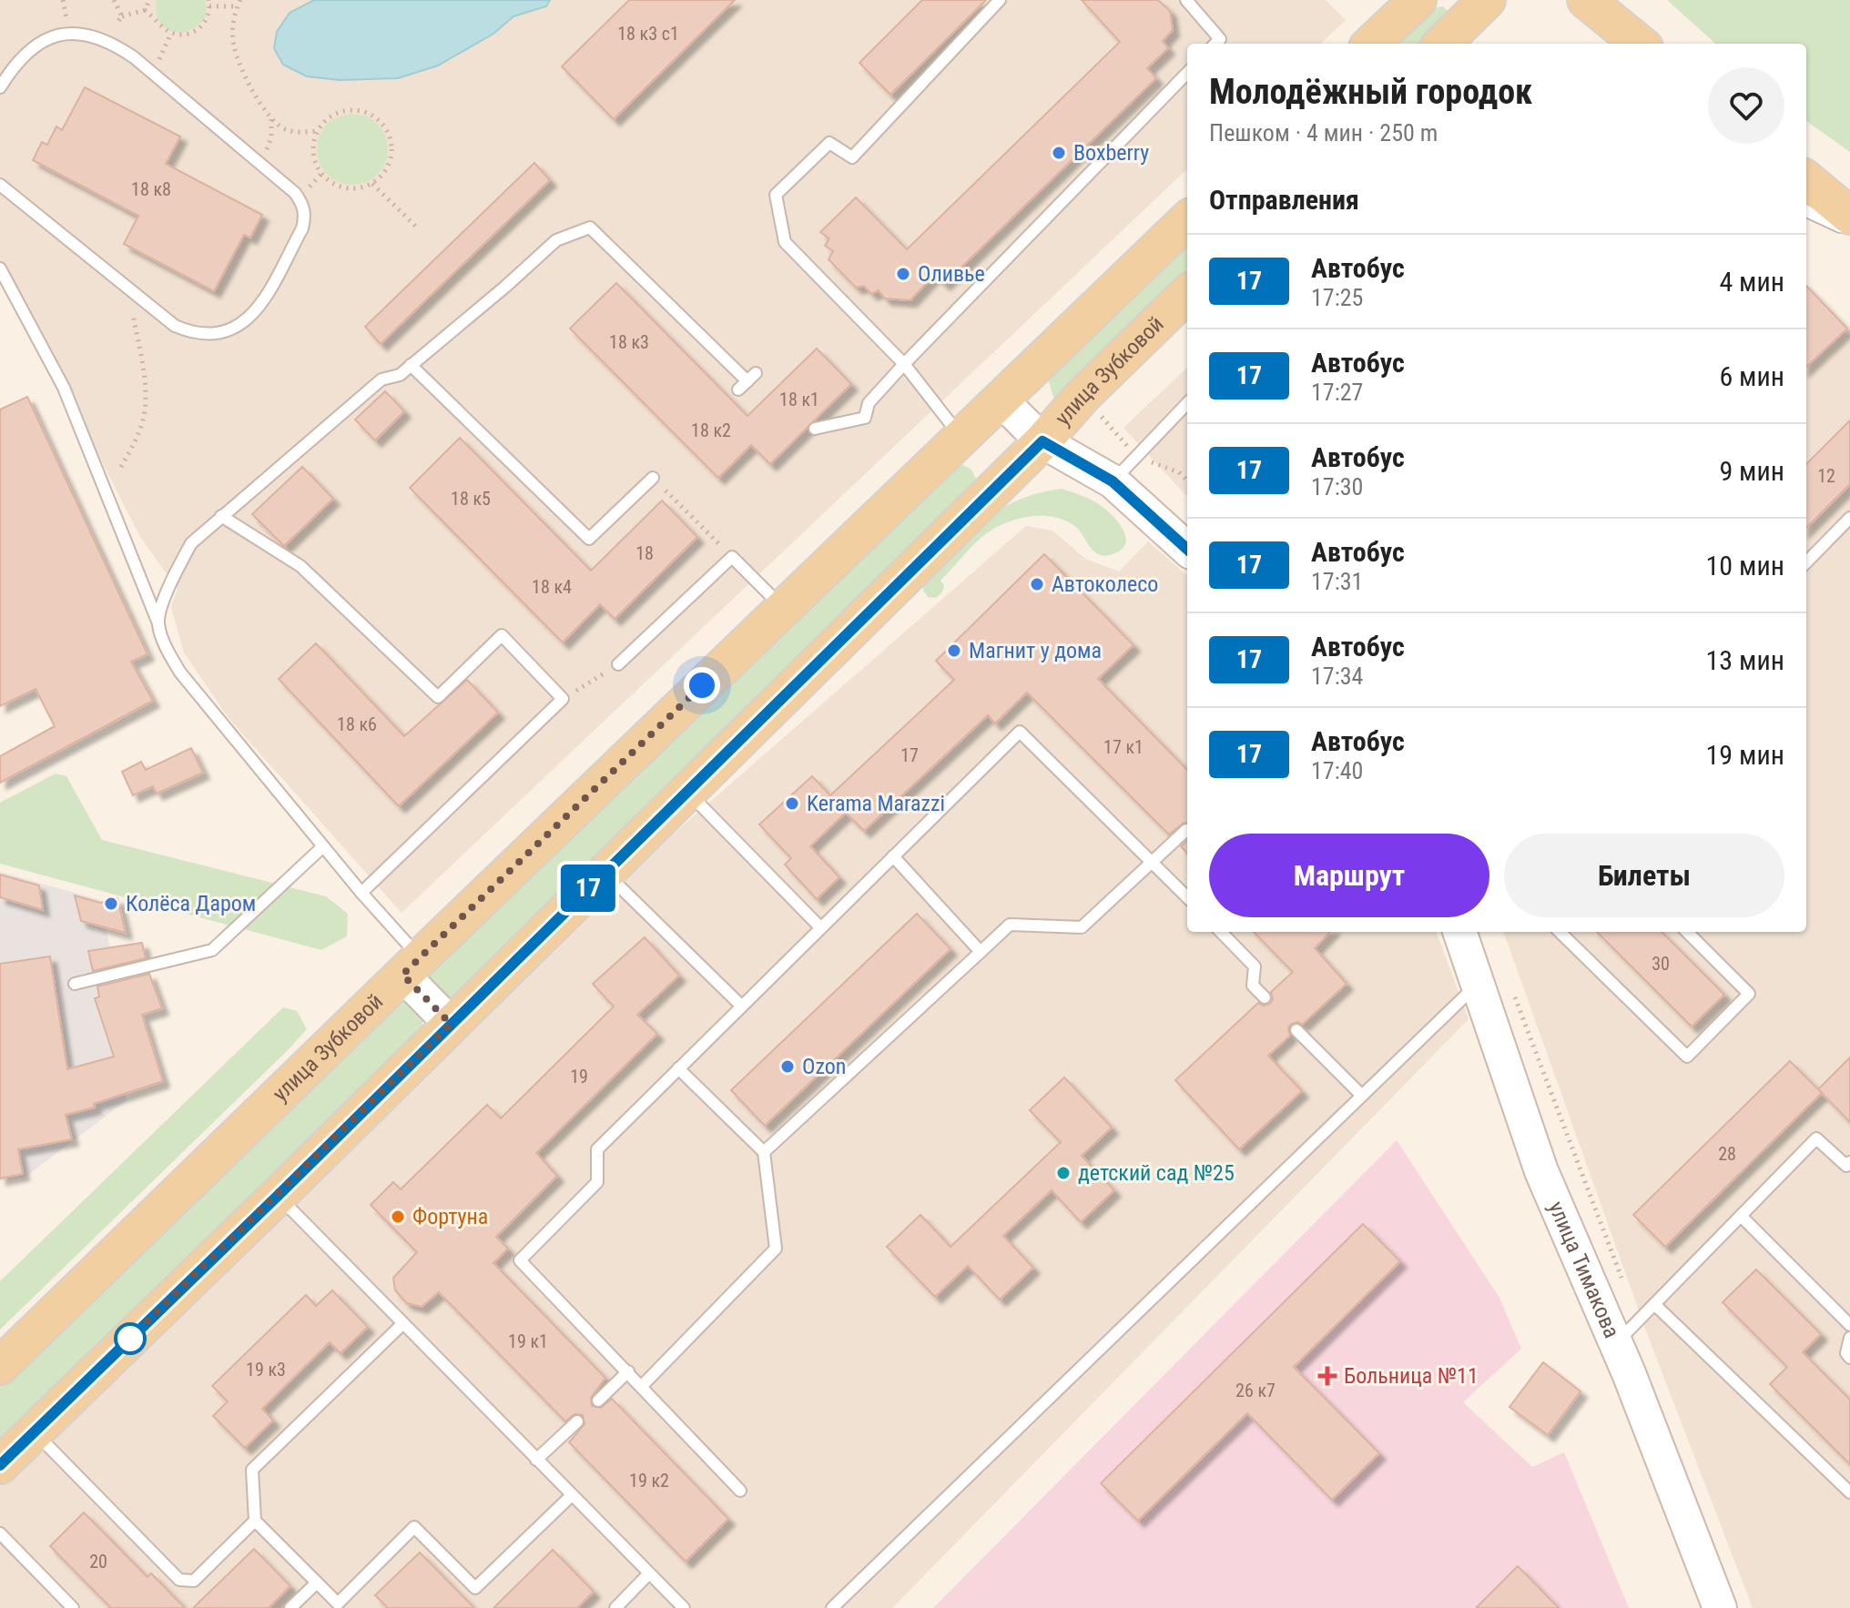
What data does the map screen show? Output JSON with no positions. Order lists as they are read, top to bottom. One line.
{"streets":{"main road":["улица Зубковой"],"street":["улица Тимакова"]},"places":{"other":["Boxberry","Оливье","Автоколесо","Магнит у дома","Kerama Marazzi","Колёса Даром","Ozon","детский сад №25","Фортуна"],"health":["Больница №11"]},"lines":["bus line 17"],"house_numbers":["18 к3 с1","18 к8","18 к3","18 к1","18 к2","12","18 к5","18","18 к4","18 к6","17 к1","17","30","19","28","19 к1","19 к3","26 к7","19 к2","20"],"page":{"on_map":"17","heading":[["Молодёжный городок","Пешком · 4 мин · 250 m"],"Отправления"],"list":[{"mark":"17","name":"Автобус","note":"17:25","value":"4 мин"},{"mark":"17","name":"Автобус","note":"17:27","value":"6 мин"},{"mark":"17","name":"Автобус","note":"17:30","value":"9 мин"},{"mark":"17","name":"Автобус","note":"17:31","value":"10 мин"},{"mark":"17","name":"Автобус","note":"17:34","value":"13 мин"},{"mark":"17","name":"Автобус","note":"17:40","value":"19 мин"}],"buttons":["Маршрут","Билеты"]}}
